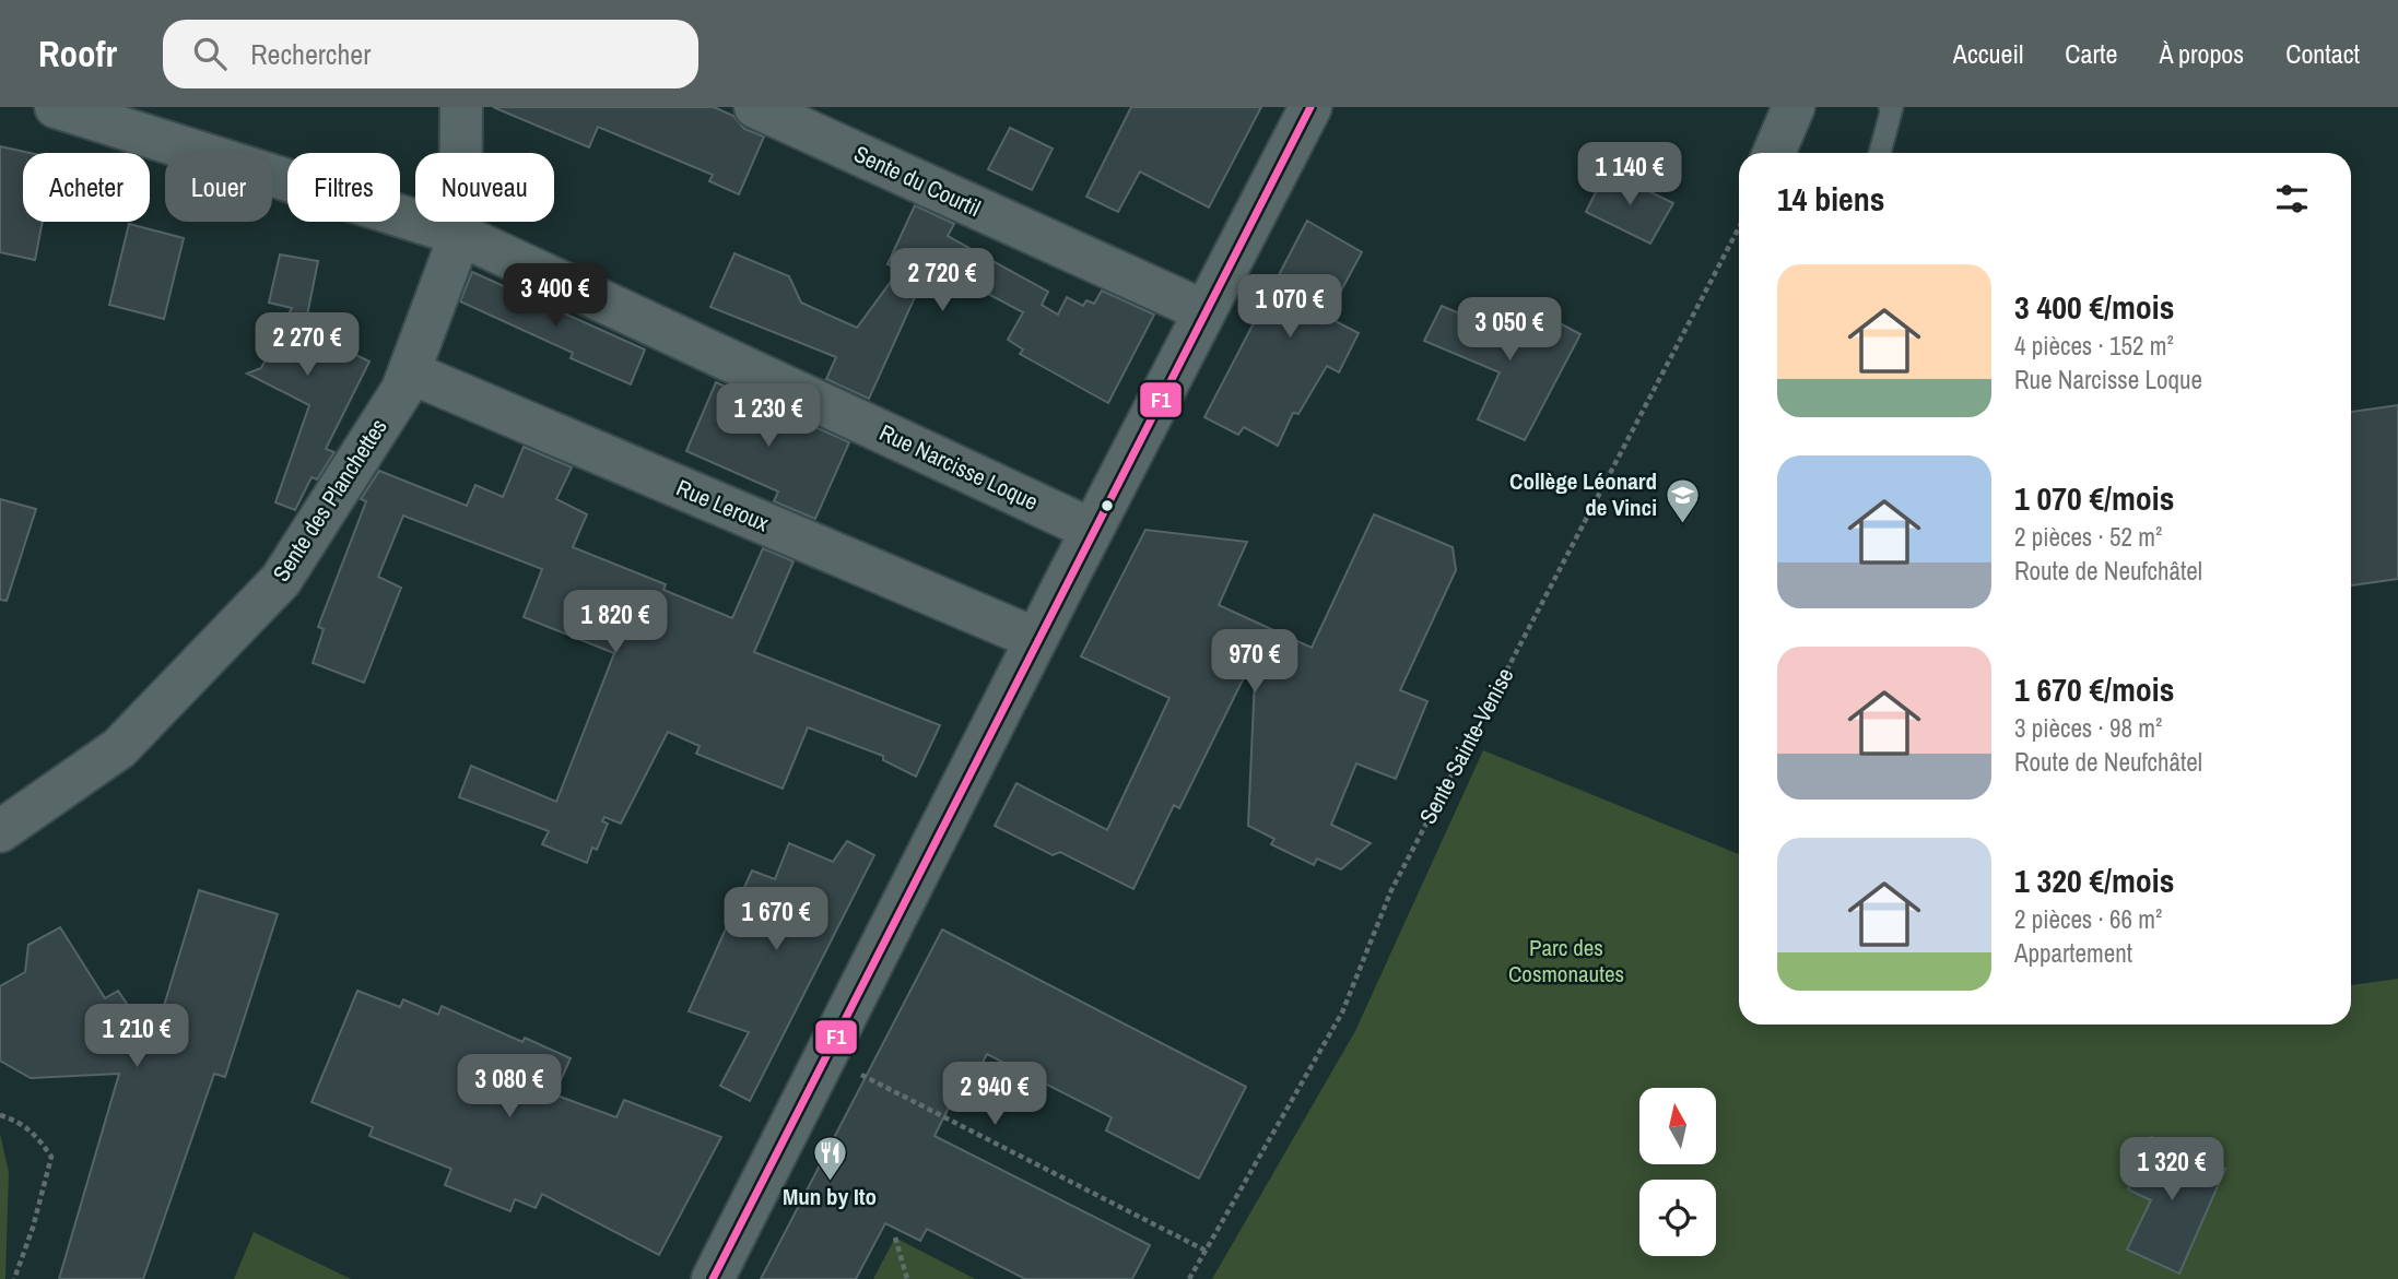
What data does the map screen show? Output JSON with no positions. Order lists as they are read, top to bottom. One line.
{"streets":{"street":["Sente du Courtil","Rue Narcisse Loque","Sente des Planchettes","Rue Leroux"],"path":["Sente Sainte-Venise"]},"crossings":[["Rue Narcisse Loque","Sente des Planchettes"],["Sente des Planchettes","Rue Leroux"]],"parks":["Parc des Cosmonautes"],"places":{"school or university":["Collège Léonard de Vinci"],"restaurant":["Mun by Ito"]},"lines":["transit line F1"],"north":"top","page":{"header":"Roofr","search":"Rechercher","nav":["Accueil","Carte","À propos","Contact"],"price":["1 140 €","2 720 €","3 400 €","1 070 €","3 050 €","2 270 €","1 230 €","1 820 €","970 €","1 670 €","1 210 €","3 080 €","2 940 €","1 320 €"],"chip":["Acheter","Louer","Filtres","Nouveau"],"heading":"14 biens","list":[{"name":"3 400 €/mois","note":"4 pièces · 152 m² · Rue Narcisse Loque"},{"name":"1 070 €/mois","note":"2 pièces · 52 m² · Route de Neufchâtel"},{"name":"1 670 €/mois","note":"3 pièces · 98 m² · Route de Neufchâtel"},{"name":"1 320 €/mois","note":"2 pièces · 66 m² · Appartement"}]}}
